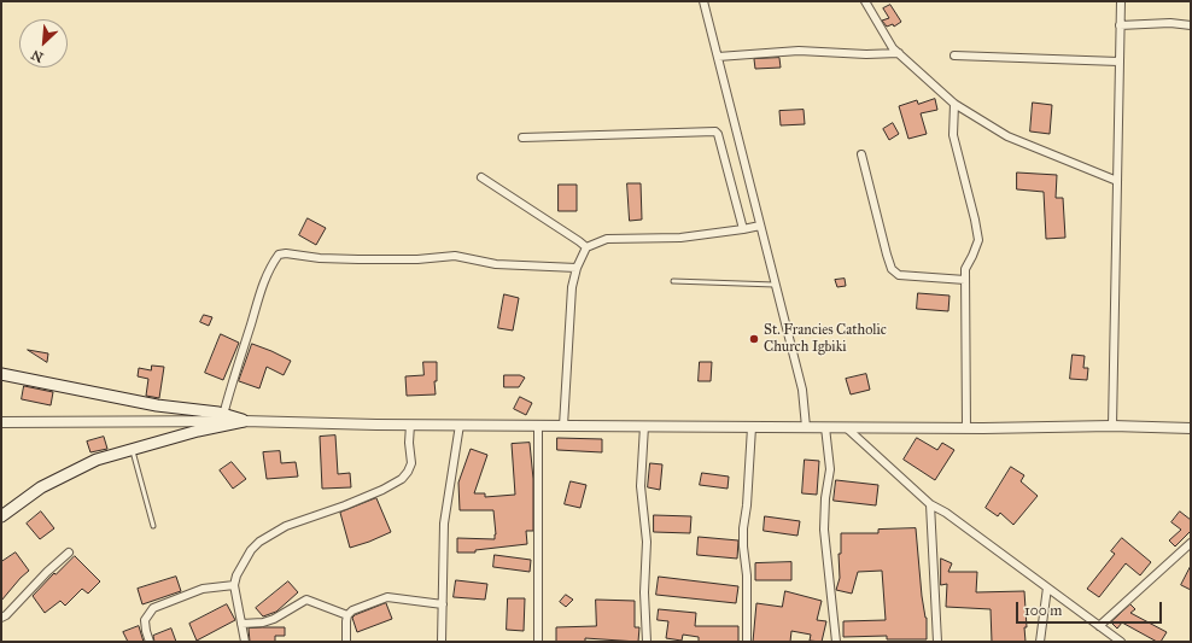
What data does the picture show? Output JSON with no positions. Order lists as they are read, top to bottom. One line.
{"places":["St. Francies Catholic Church Igbiki"],"scale_bar":"100 m","north":"bottom left"}
